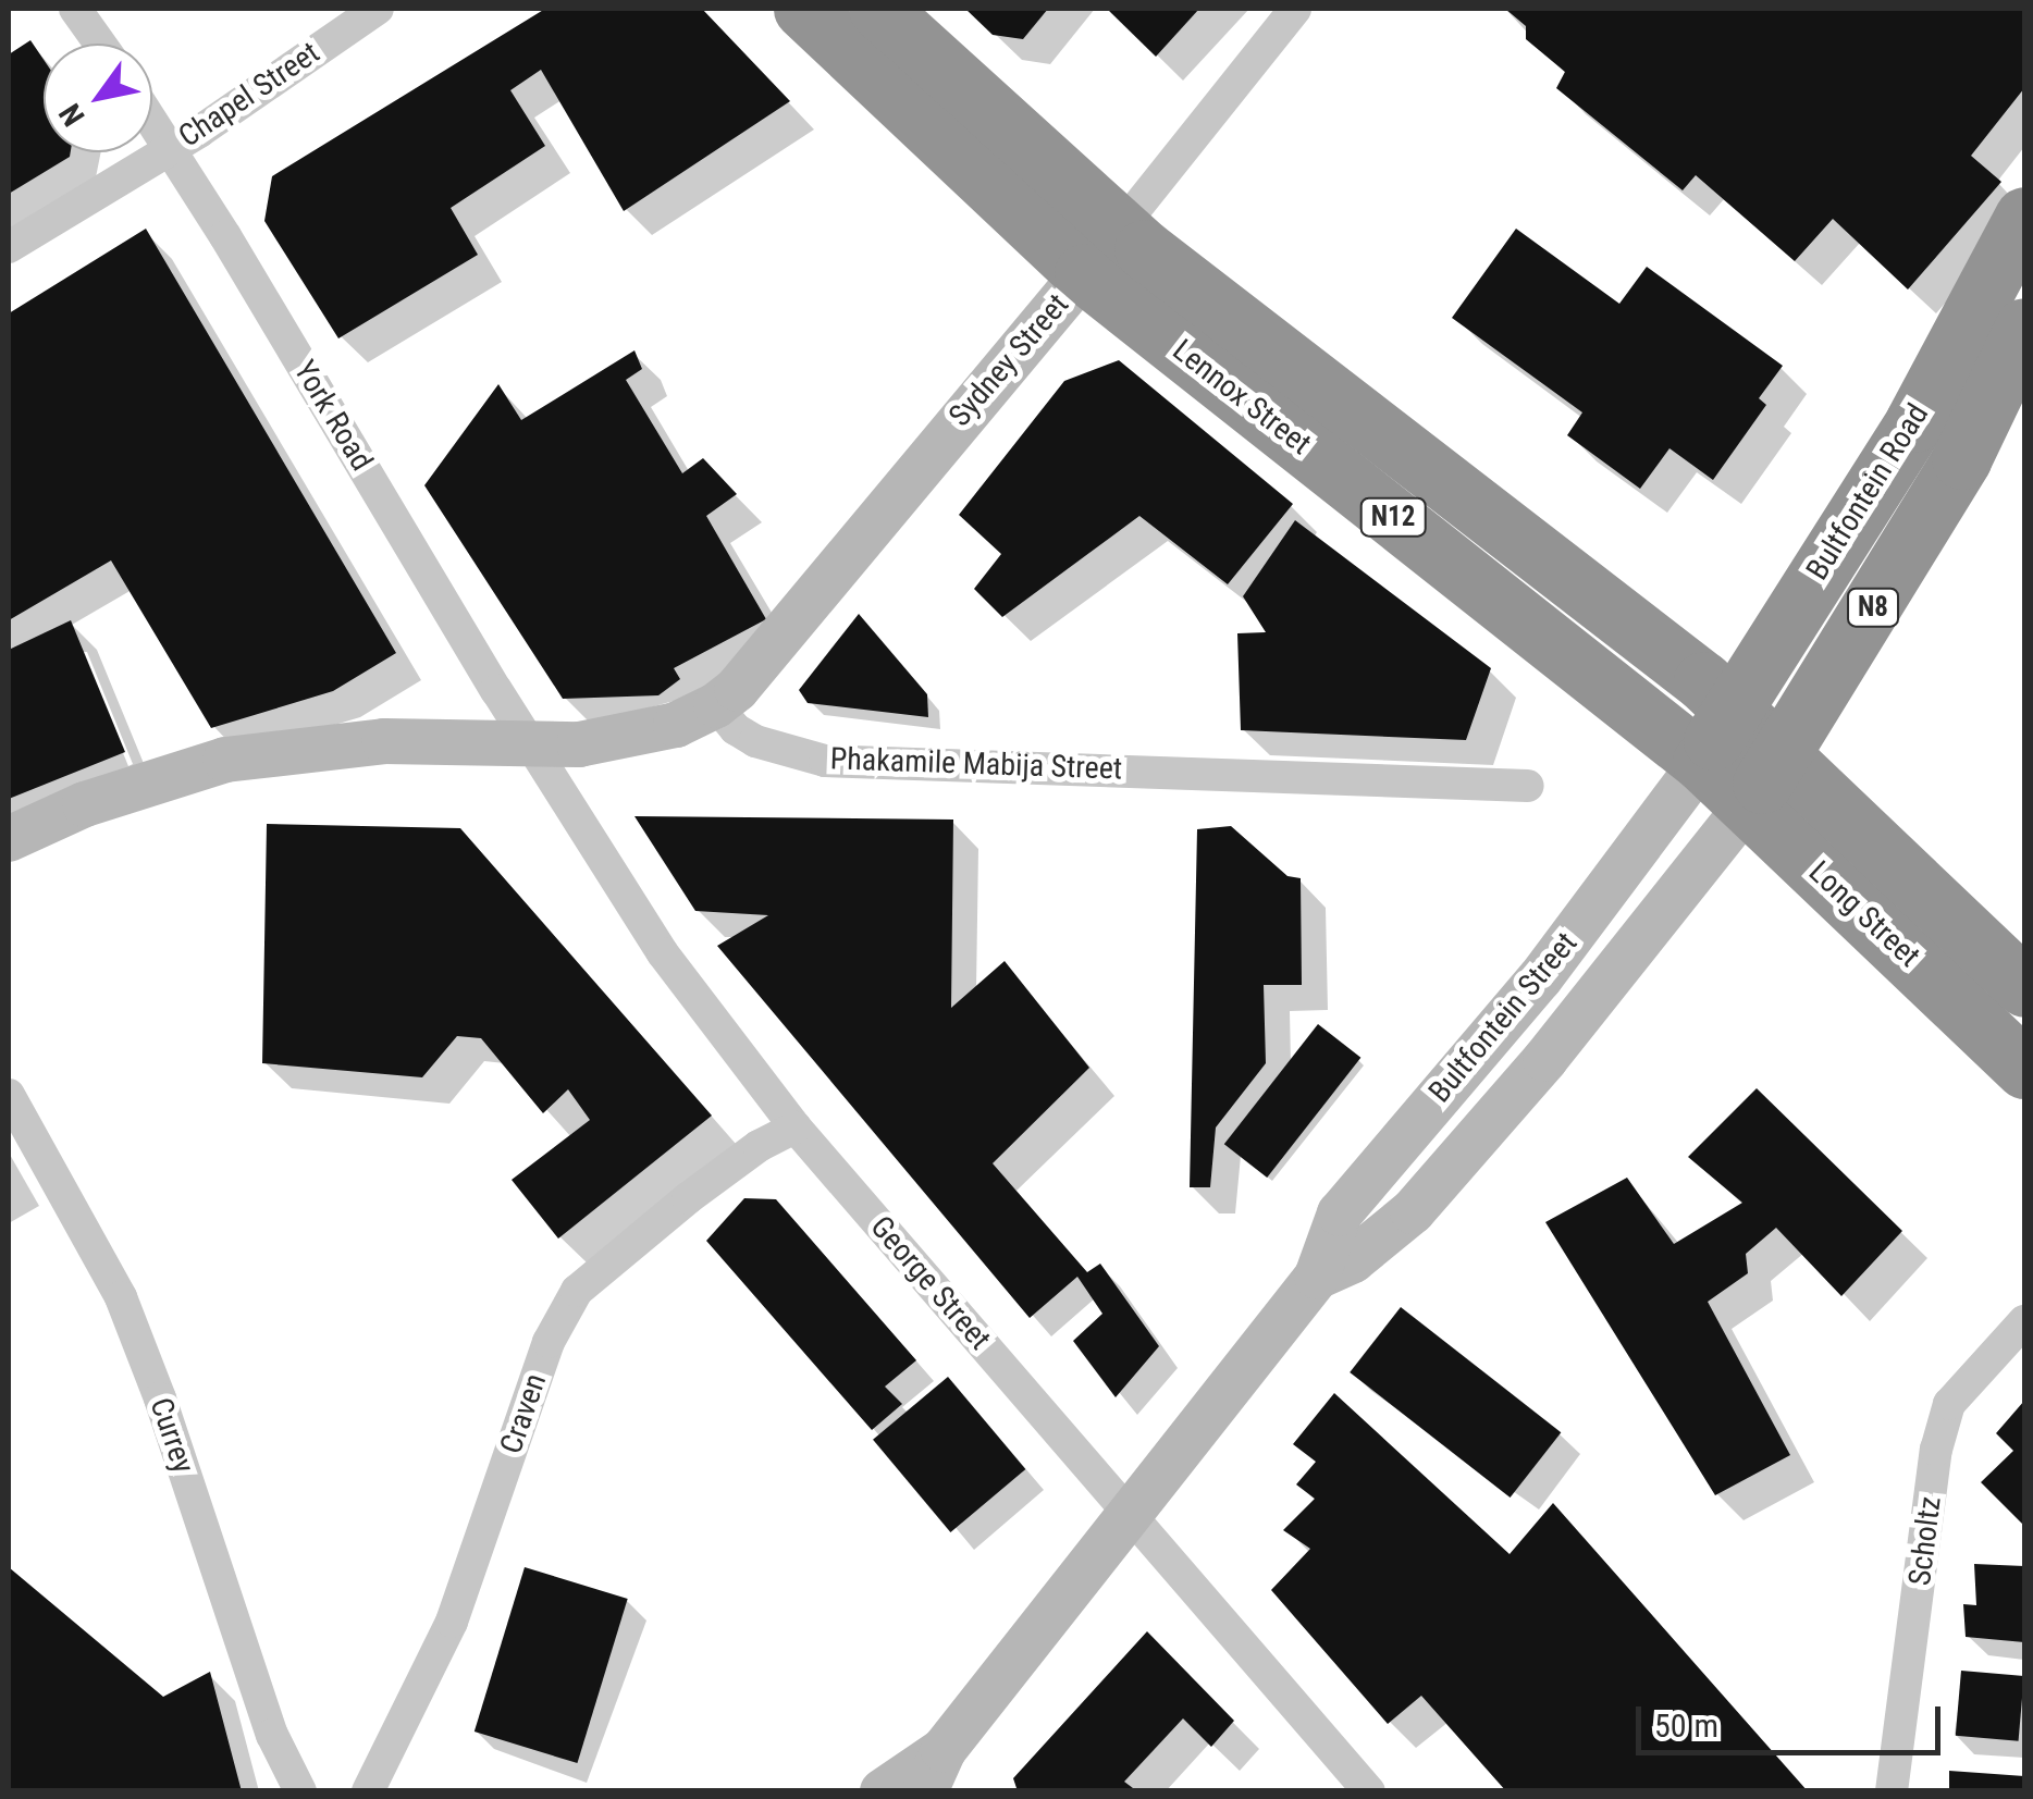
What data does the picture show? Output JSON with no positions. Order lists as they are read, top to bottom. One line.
{"streets":{"highway":["Lennox Street","Bultfontein Road","N12","N8","Long Street"],"street":["Chapel Street","Sydney Street","York Road","Phakamile Mabija Street","Bultfontein Street","George Street","Craven","Currey","Scholtz"]},"crossings":[["Chapel Street","York Road"],["Sydney Street","Lennox Street"],["Sydney Street","Phakamile Mabija Street"],["Lennox Street","Bultfontein Road"],["Lennox Street","Long Street"],["Lennox Street","Bultfontein Street"],["York Road","George Street"],["Bultfontein Road","Long Street"],["Bultfontein Road","Bultfontein Street"],["Long Street","Bultfontein Street"],["Bultfontein Street","George Street"],["George Street","Craven"]],"scale_bar":"50 m","north":"bottom left"}
